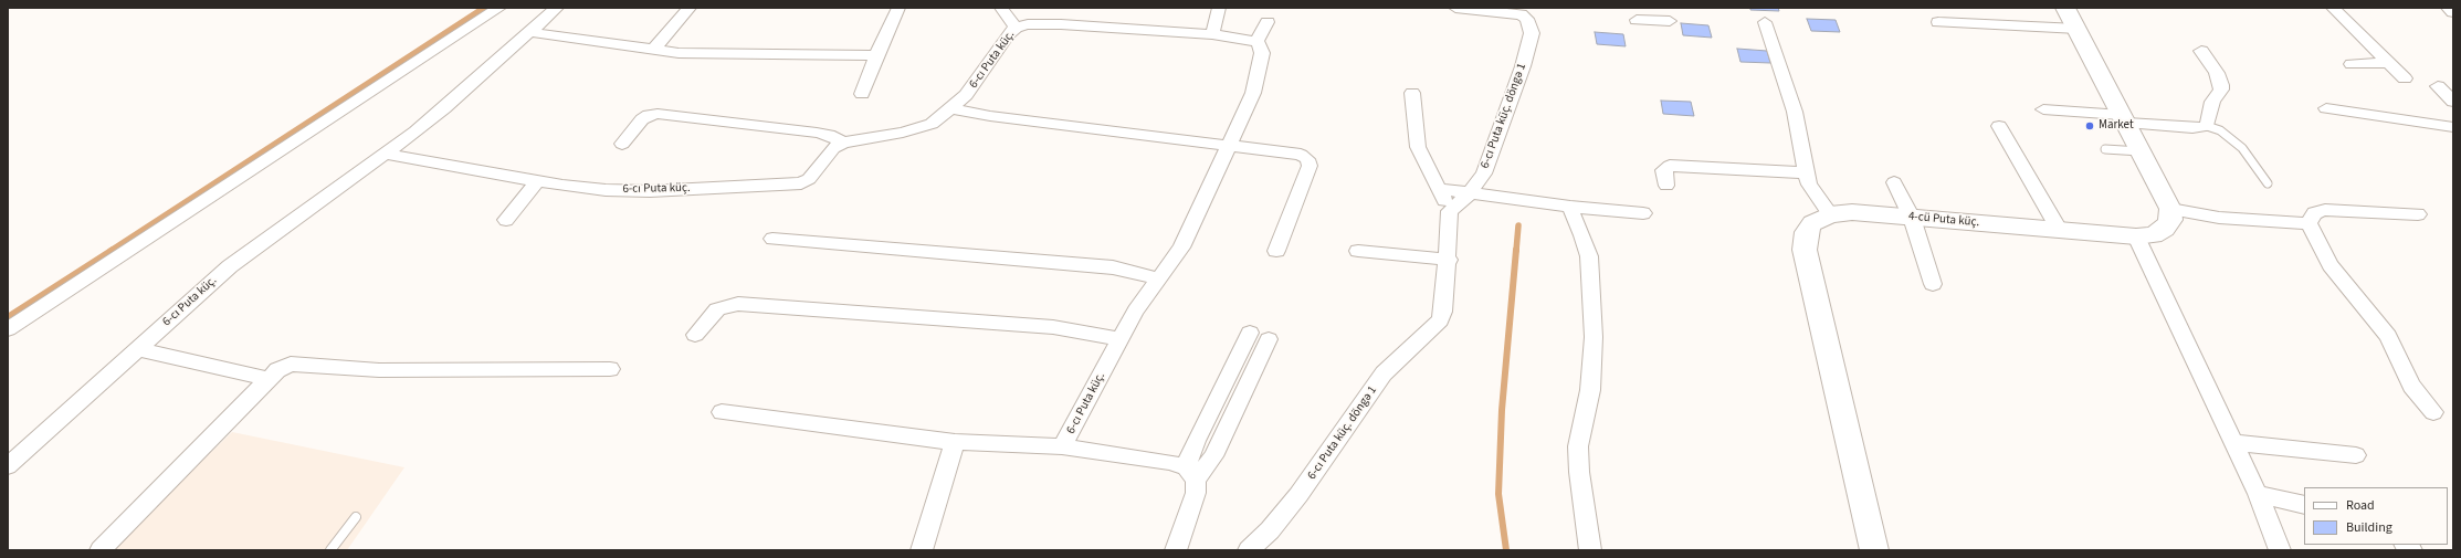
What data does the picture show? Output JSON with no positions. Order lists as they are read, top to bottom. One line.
{"streets":{"street":["6-cı Puta küç.","6-cı Puta küç. döngə 1","4-cü Puta küç."]},"places":["Market"],"legend":["Road","Building"]}
